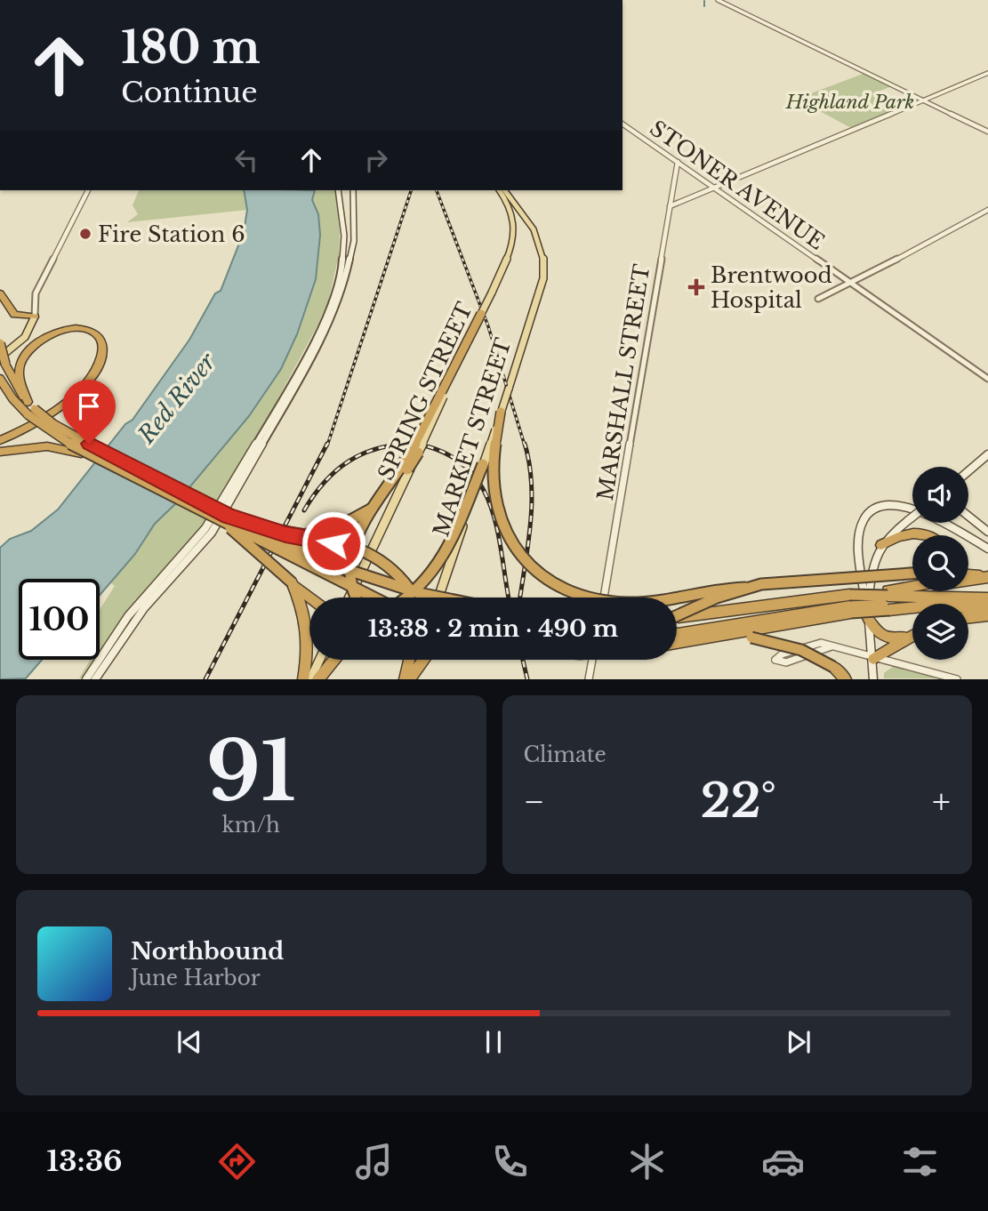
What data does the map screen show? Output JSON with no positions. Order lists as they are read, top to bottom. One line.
{"streets":{"main road":["SPRING STREET","MARKET STREET"],"street":["STONER AVENUE","MARSHALL STREET"]},"crossings":[["STONER AVENUE","MARSHALL STREET"]],"water":["Red River"],"parks":["Highland Park"],"places":{"other":["Fire Station 6"],"health":["Brentwood Hospital"]},"page":{"turn":["180 m","Continue"],"limit":"100","trip":"13:38 · 2 min · 490 m","tile":[["91","km/h"],"Climate"],"heat":["−","22°","+"],"song":["Northbound","June Harbor"],"tabs":"13:36"}}
